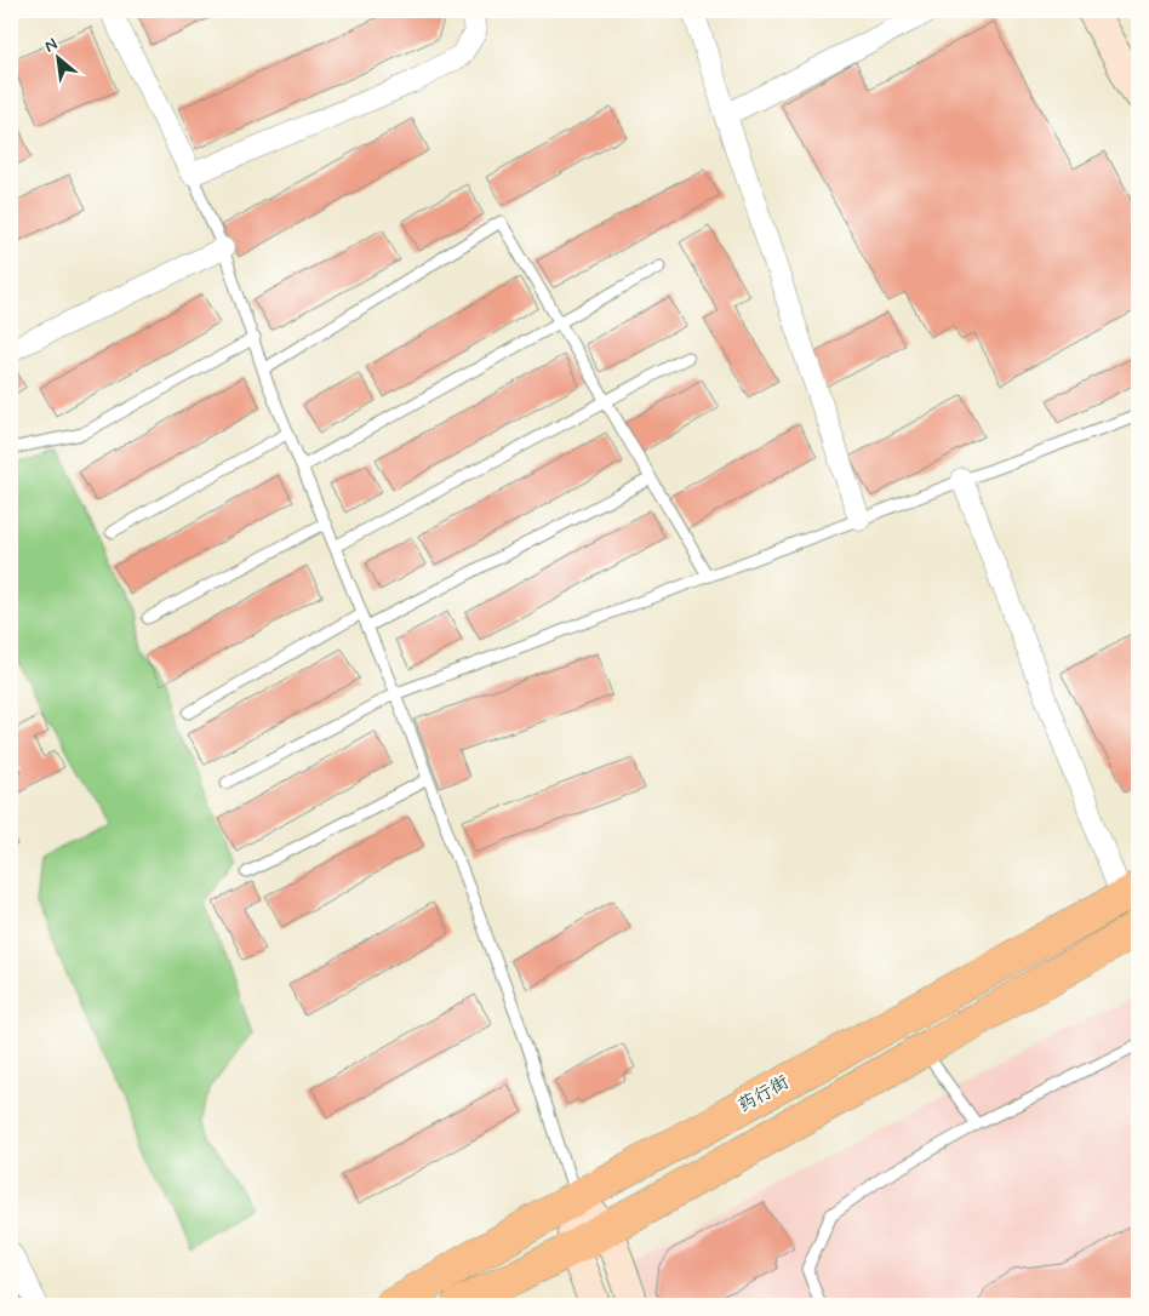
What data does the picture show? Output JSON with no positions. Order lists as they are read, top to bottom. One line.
{"streets":{"main road":["药行街"]},"north":"top left"}
